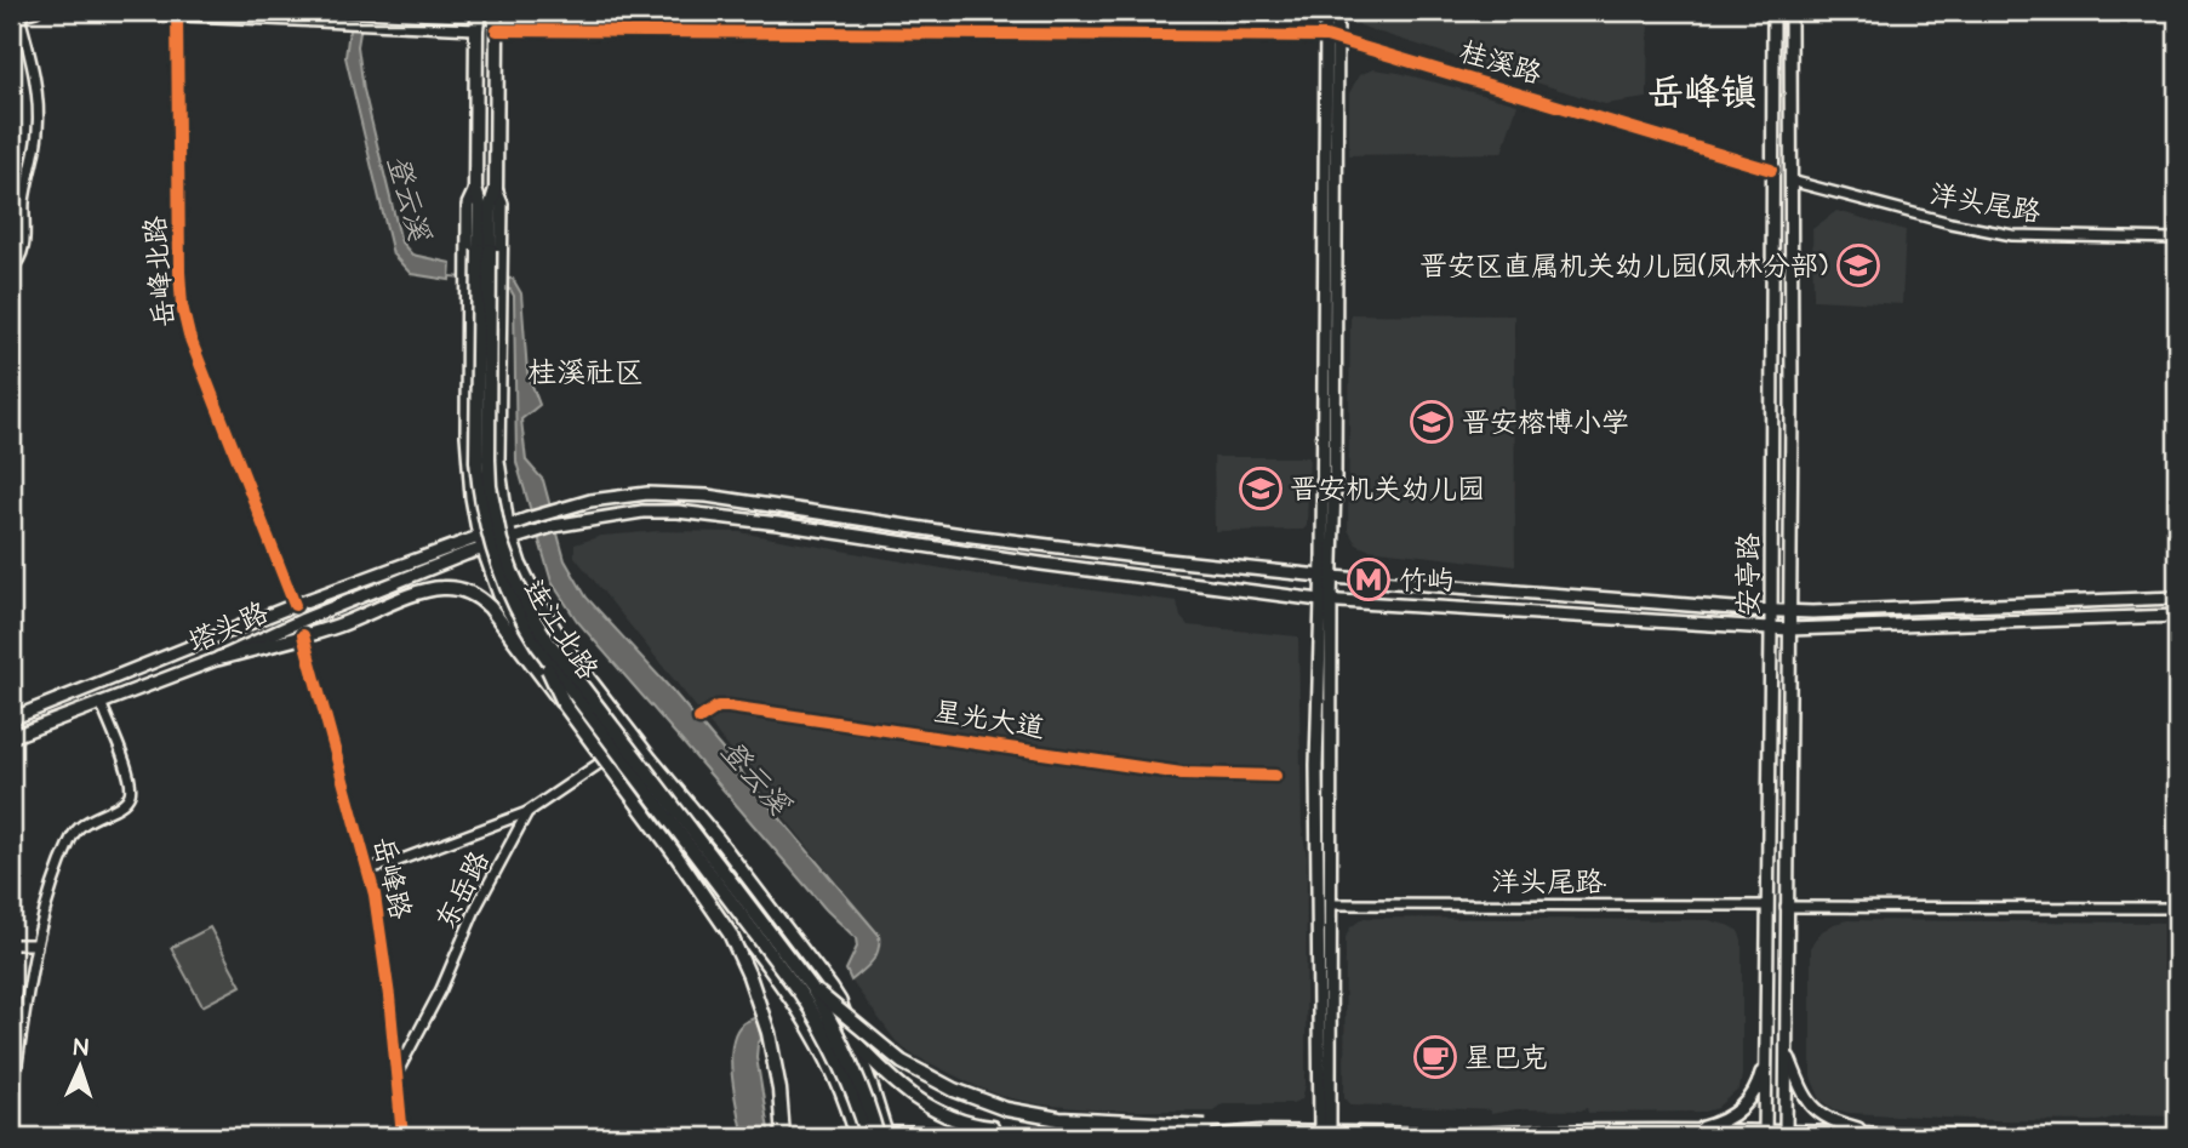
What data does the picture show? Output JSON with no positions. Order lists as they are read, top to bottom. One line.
{"streets":{"highway":["连江北路"],"main road":["安亭路","塔头路"],"street":["桂溪路","洋头尾路","岳峰北路","星光大道","岳峰路","洋头尾路·","东岳路"]},"crossings":[["桂溪路","安亭路"],["桂溪路","连江北路"],["洋头尾路","安亭路"],["岳峰北路","塔头路"],["安亭路","塔头路"],["安亭路","洋头尾路·"],["岳峰路","东岳路"]],"districts":["岳峰镇","桂溪社区"],"water":["登云溪"],"places":{"school or university":["晋安区直属机关幼儿园(凤林分部)","晋安榕博小学","晋安机关幼儿园"],"metro station":["竹屿"],"cafe":["星巴克"]},"north":"top"}
